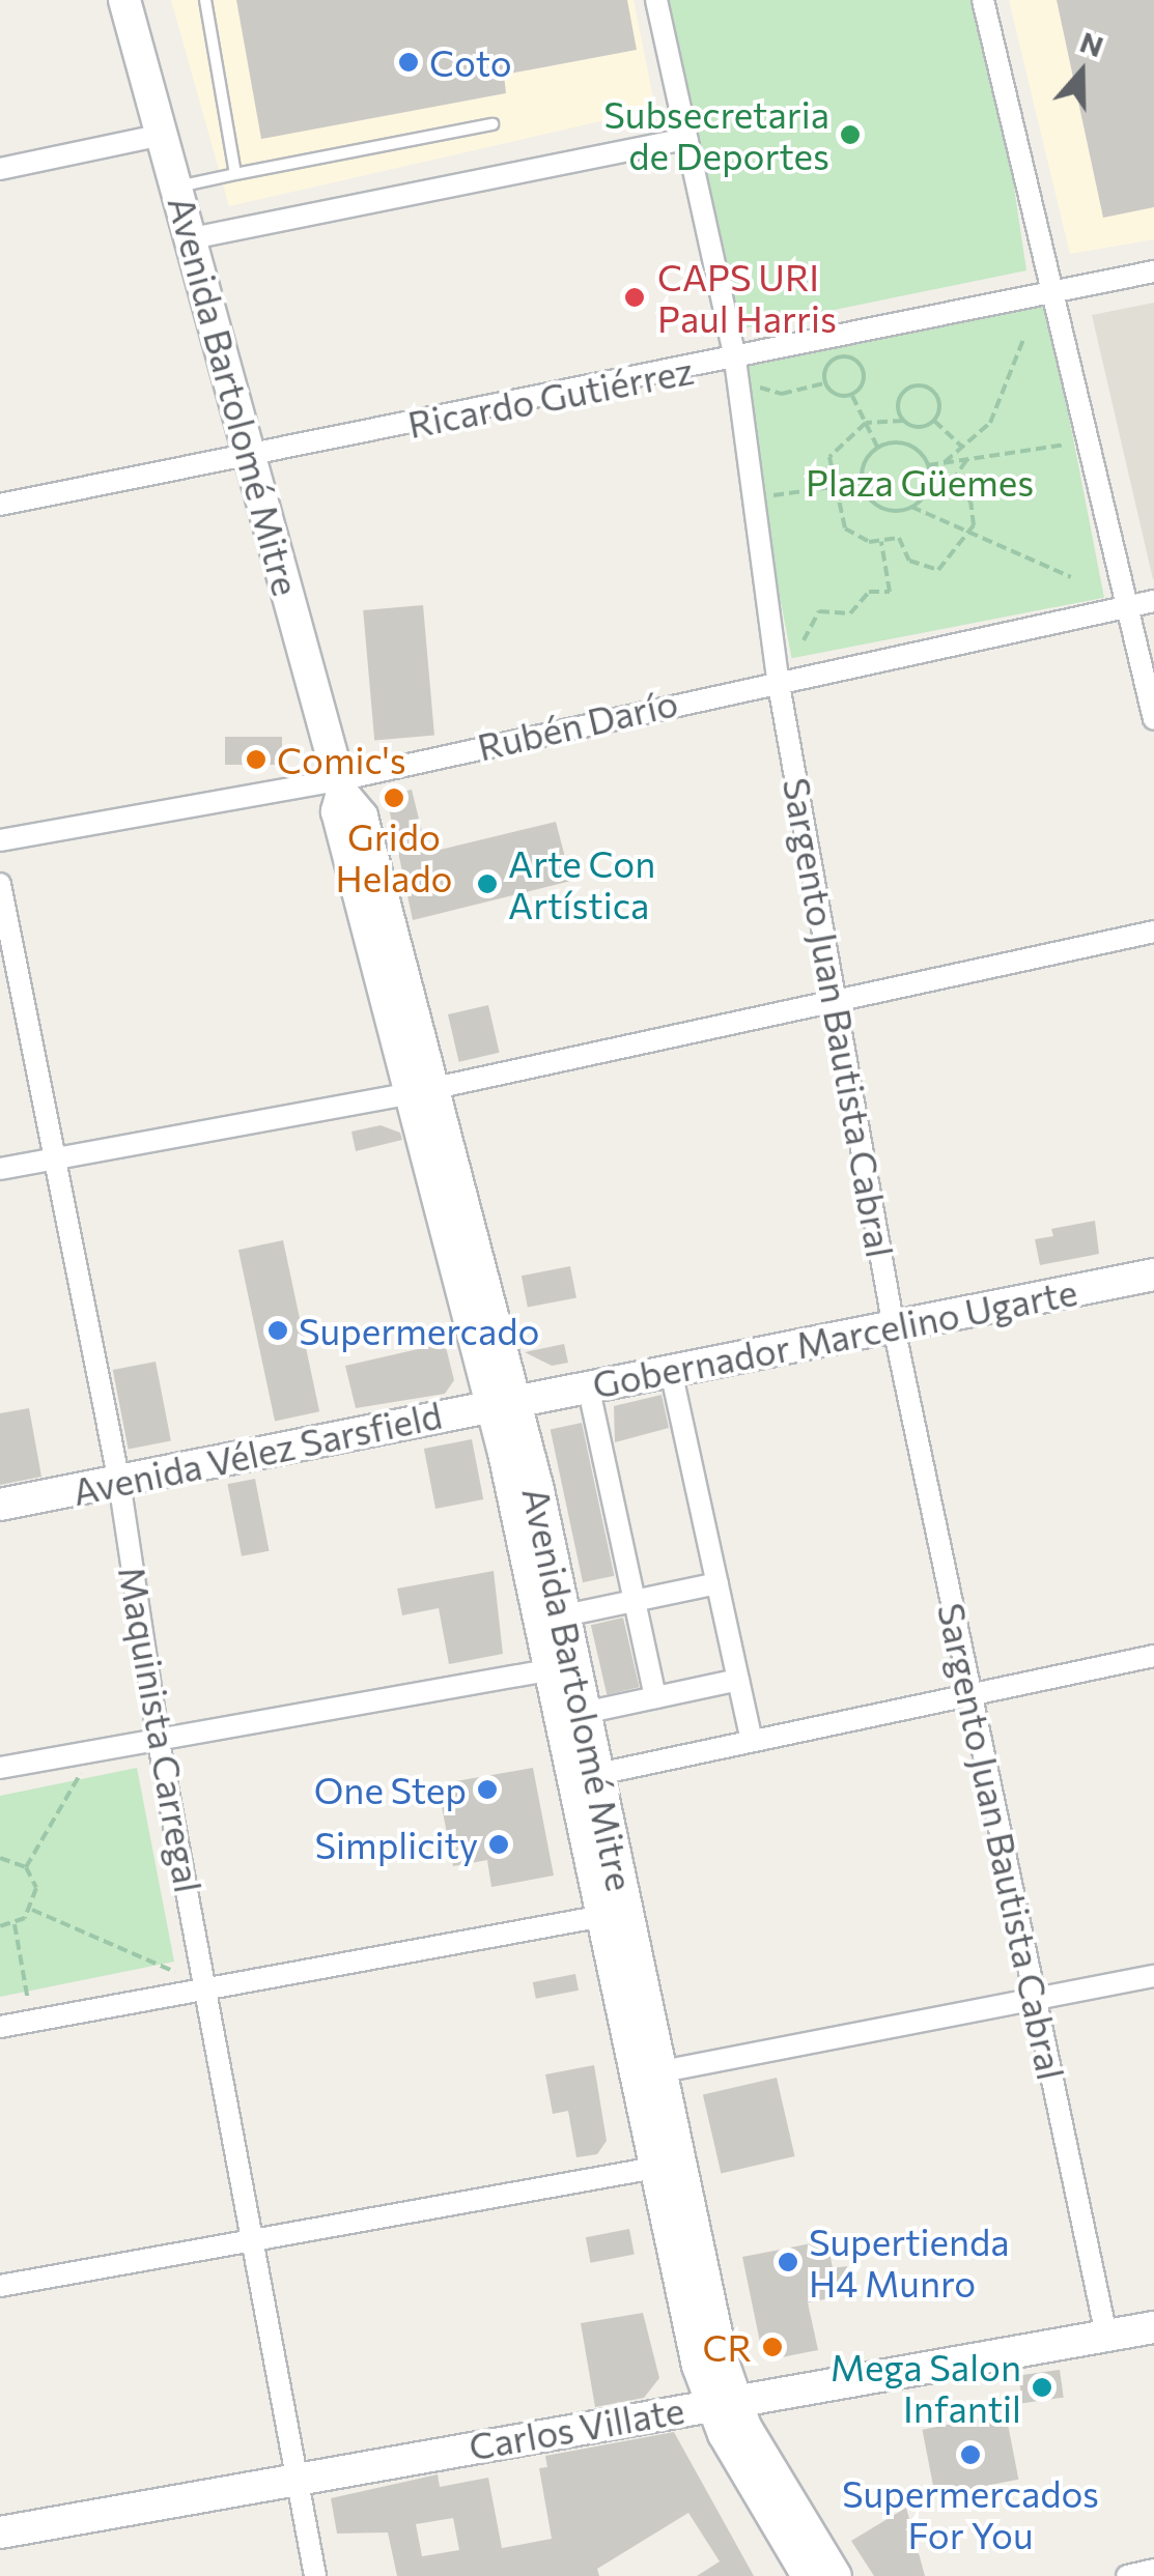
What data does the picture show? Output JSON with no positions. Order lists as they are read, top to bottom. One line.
{"streets":{"main road":["Avenida Bartolomé Mitre","Gobernador Marcelino Ugarte","Avenida Vélez Sarsfield","Carlos Villate"],"street":["Ricardo Gutiérrez","Rubén Darío","Sargento Juan Bautista Cabral","Maquinista Carregal"]},"crossings":[["Avenida Bartolomé Mitre","Ricardo Gutiérrez"],["Avenida Bartolomé Mitre","Rubén Darío"],["Avenida Bartolomé Mitre","Gobernador Marcelino Ugarte"],["Avenida Bartolomé Mitre","Avenida Vélez Sarsfield"],["Avenida Bartolomé Mitre","Carlos Villate"],["Ricardo Gutiérrez","Sargento Juan Bautista Cabral"],["Rubén Darío","Sargento Juan Bautista Cabral"],["Sargento Juan Bautista Cabral","Gobernador Marcelino Ugarte"],["Sargento Juan Bautista Cabral","Carlos Villate"],["Gobernador Marcelino Ugarte","Avenida Vélez Sarsfield"],["Avenida Vélez Sarsfield","Maquinista Carregal"],["Maquinista Carregal","Carlos Villate"]],"parks":["Plaza Güemes"],"places":["Coto","Subsecretaria de Deportes","CAPS URI Paul Harris","Comic's","Grido Helado","Arte Con Artística","Supermercado","One Step","Simplicity","Supertienda H4 Munro","CR","Mega Salon Infantil","Supermercados For You"],"north":"top"}
